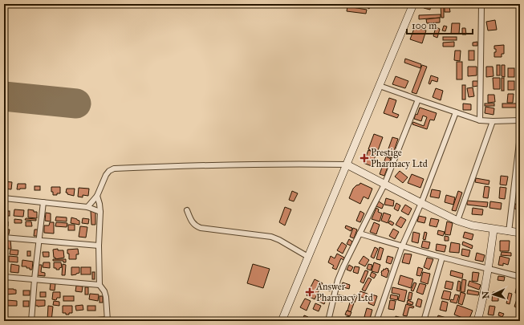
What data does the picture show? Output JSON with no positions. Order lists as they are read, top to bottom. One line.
{"places":{"health":["Prestige Pharmacy Ltd","Answer Pharmacy Ltd"]},"scale_bar":"100 m","north":"left"}
